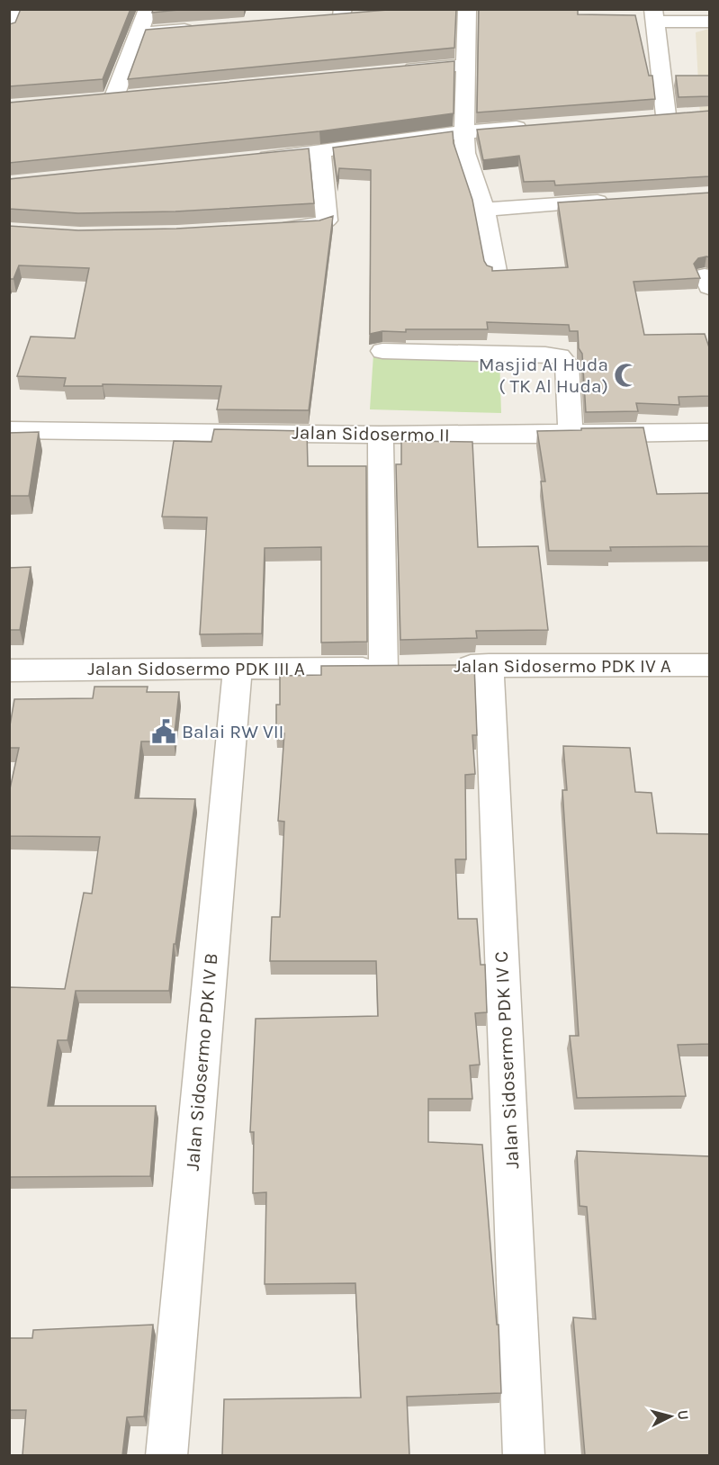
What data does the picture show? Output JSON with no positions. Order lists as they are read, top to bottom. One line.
{"streets":{"street":["Jalan Sidosermo II","Jalan Sidosermo PDK IV A","Jalan Sidosermo PDK III A","Jalan Sidosermo PDK IV C","Jalan Sidosermo PDK IV B"]},"crossings":[["Jalan Sidosermo II","Jalan Sidosermo PDK III A"],["Jalan Sidosermo PDK IV A","Jalan Sidosermo PDK IV C"],["Jalan Sidosermo PDK III A","Jalan Sidosermo PDK IV B"]],"places":{"mosque":["Masjid Al Huda ( TK Al Huda)"],"public building":["Balai RW VII"]},"north":"right"}
